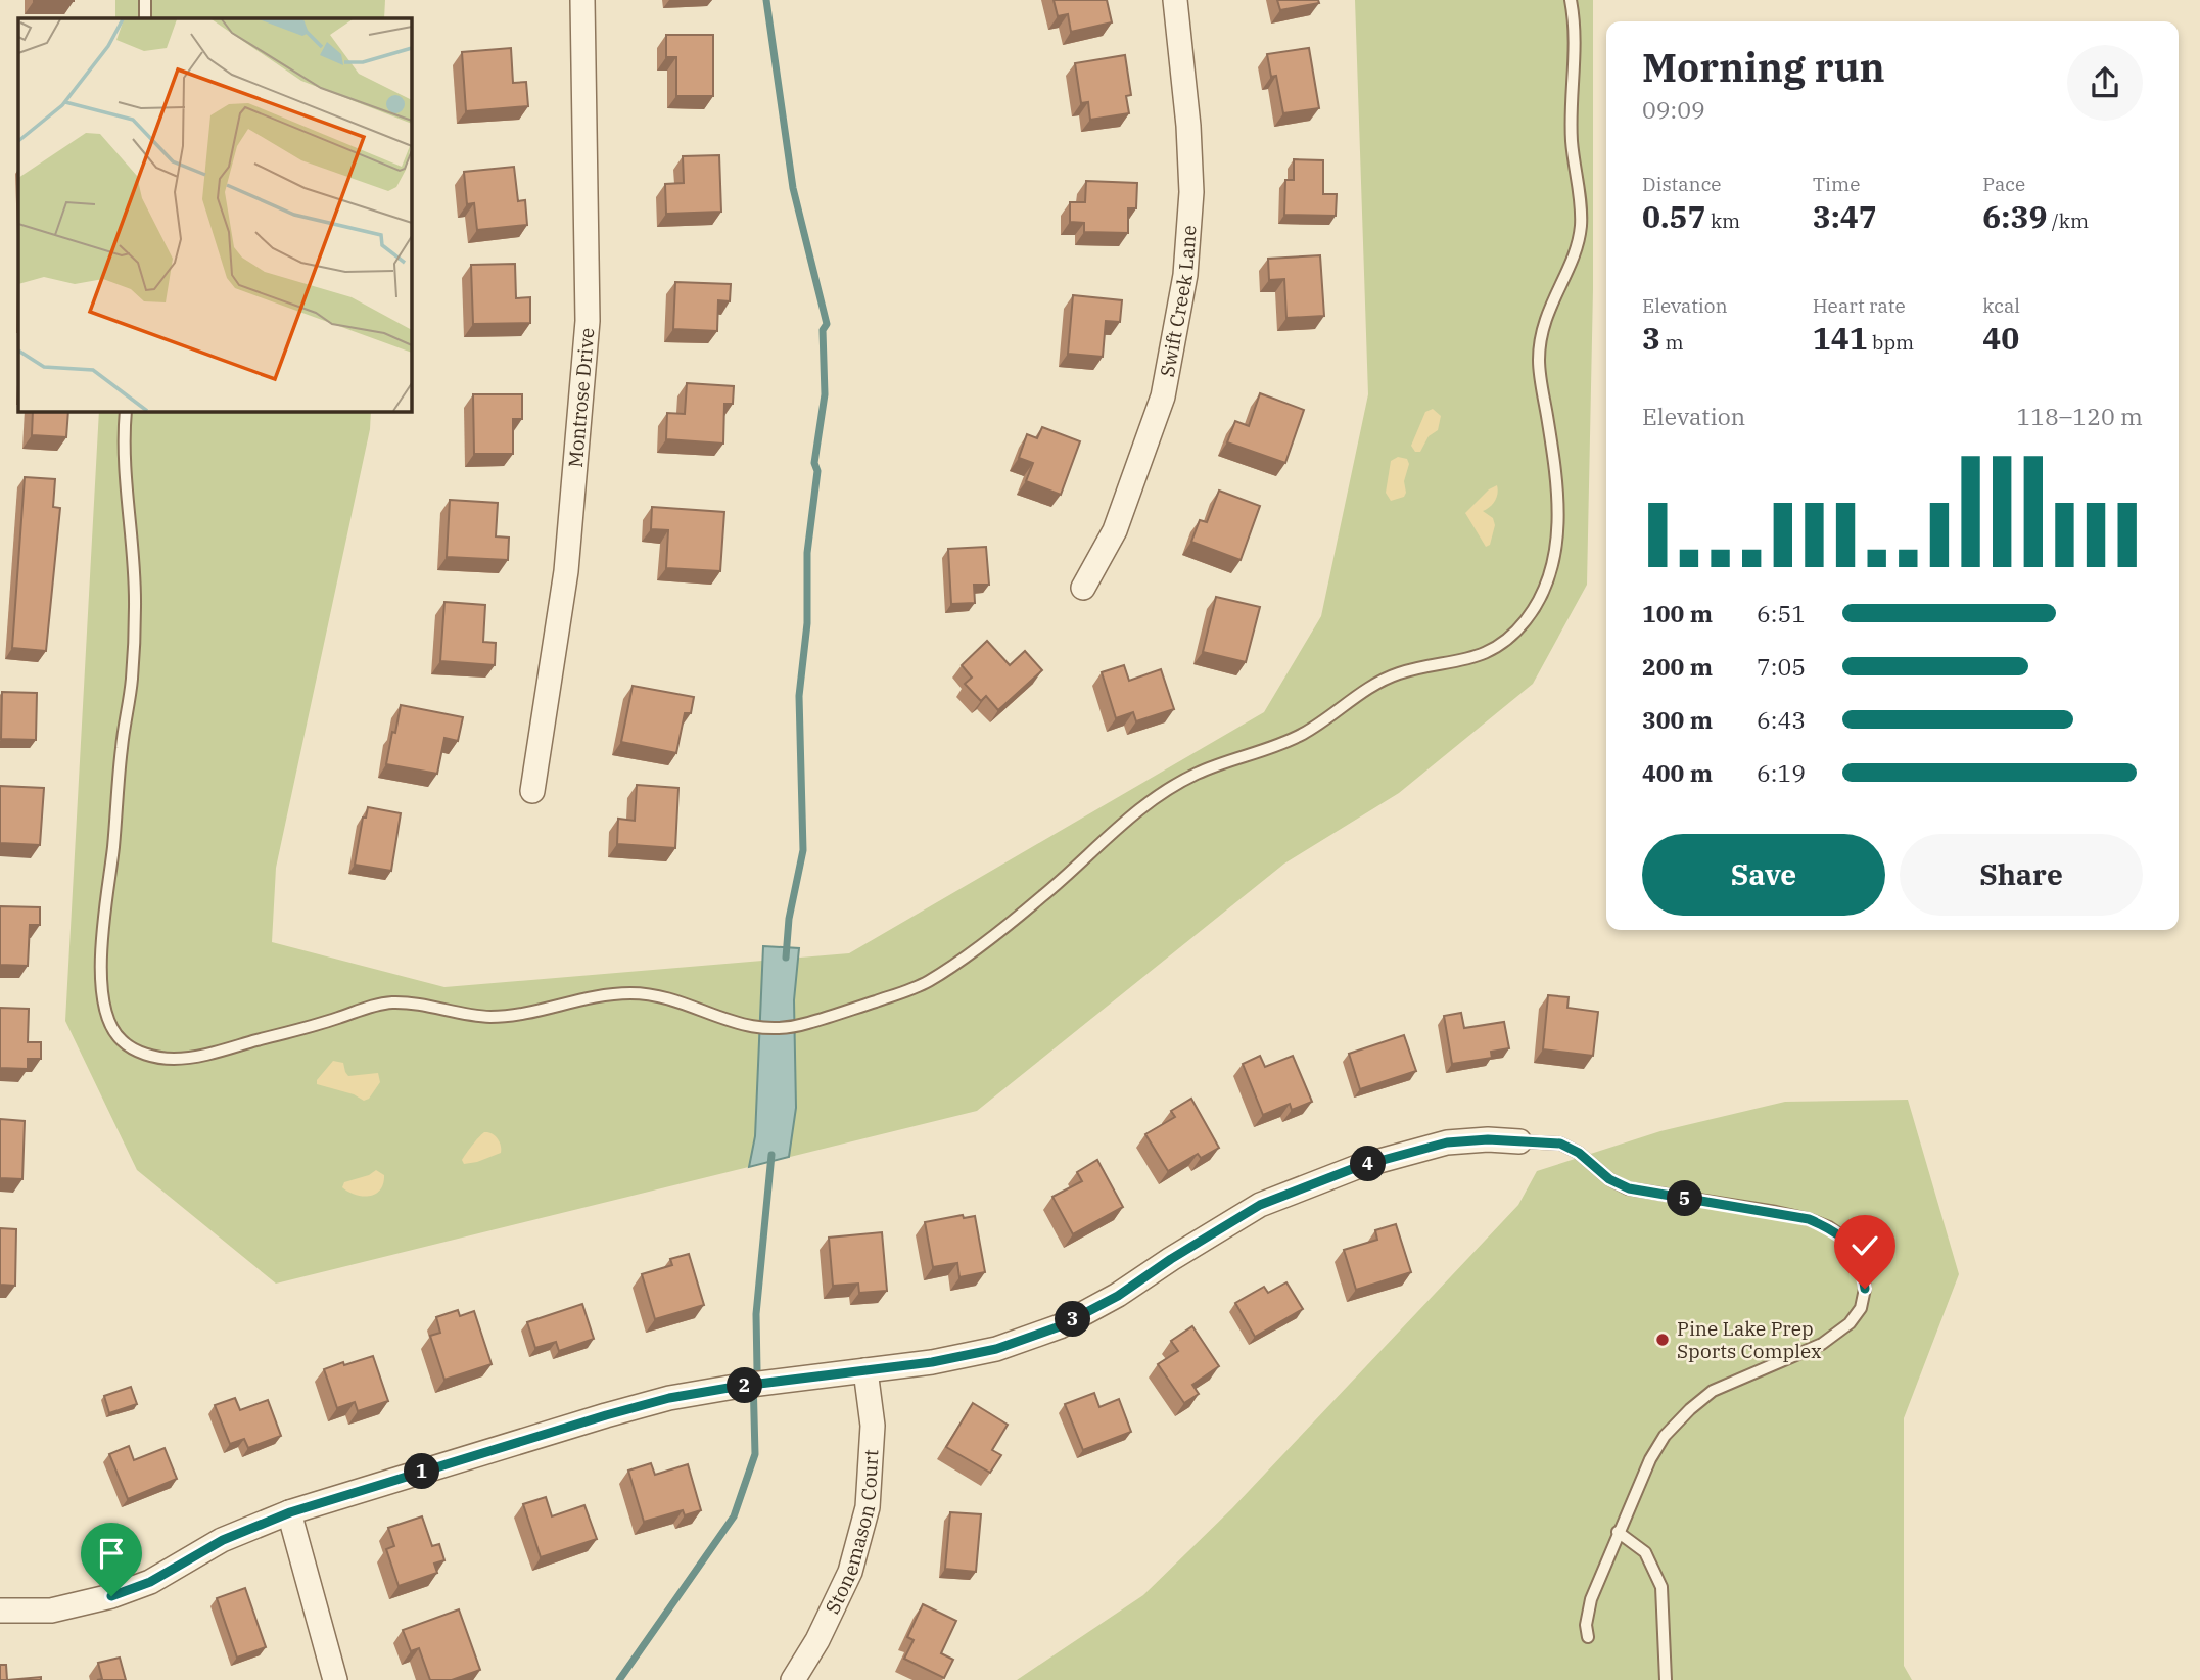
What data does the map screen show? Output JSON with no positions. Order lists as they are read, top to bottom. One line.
{"streets":{"street":["Swift Creek Lane","Montrose Drive","Stonemason Court"]},"places":["Pine Lake Prep Sports Complex"],"page":{"heading":["Morning run","09:09"],"stats":[["Distance","0.57 km"],["Time","3:47"],["Pace","6:39 /km"],["Elevation","3 m"],["Heart rate","141 bpm"],["kcal","40"]],"chart":["Elevation","118–120 m"],"list":[{"name":"100 m","note":"6:51"},{"name":"200 m","note":"7:05"},{"name":"300 m","note":"6:43"},{"name":"400 m","note":"6:19"}],"buttons":["Save","Share"],"pins":["4","5","3","2","1"]}}
